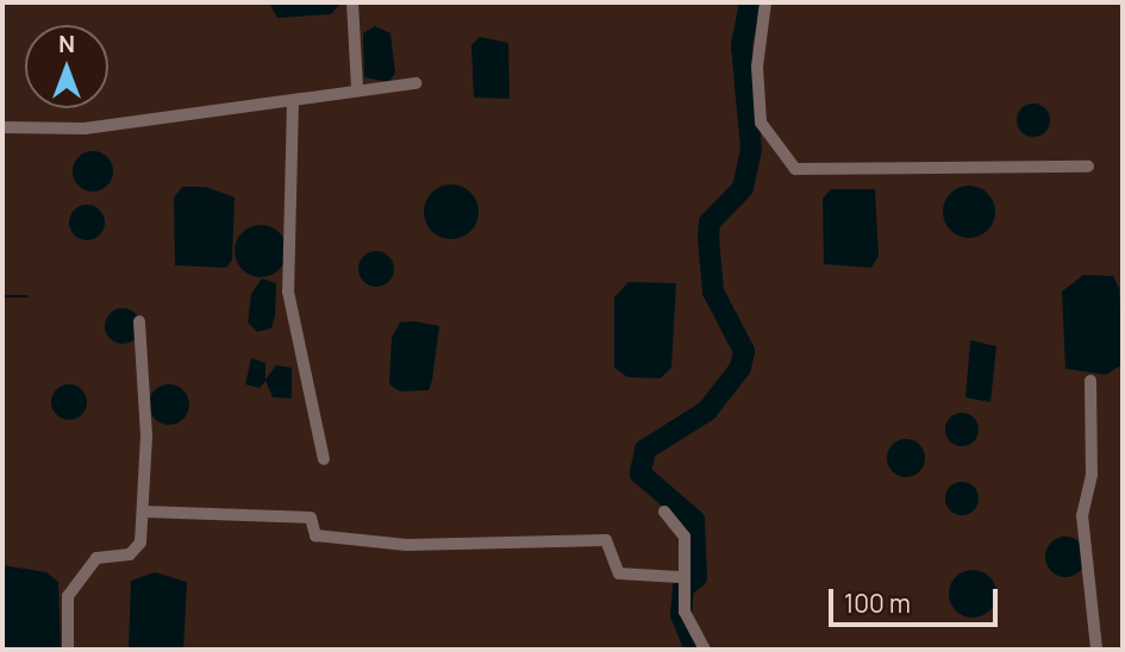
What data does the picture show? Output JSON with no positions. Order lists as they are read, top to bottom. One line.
{"scale_bar":"100 m","north":"top"}
